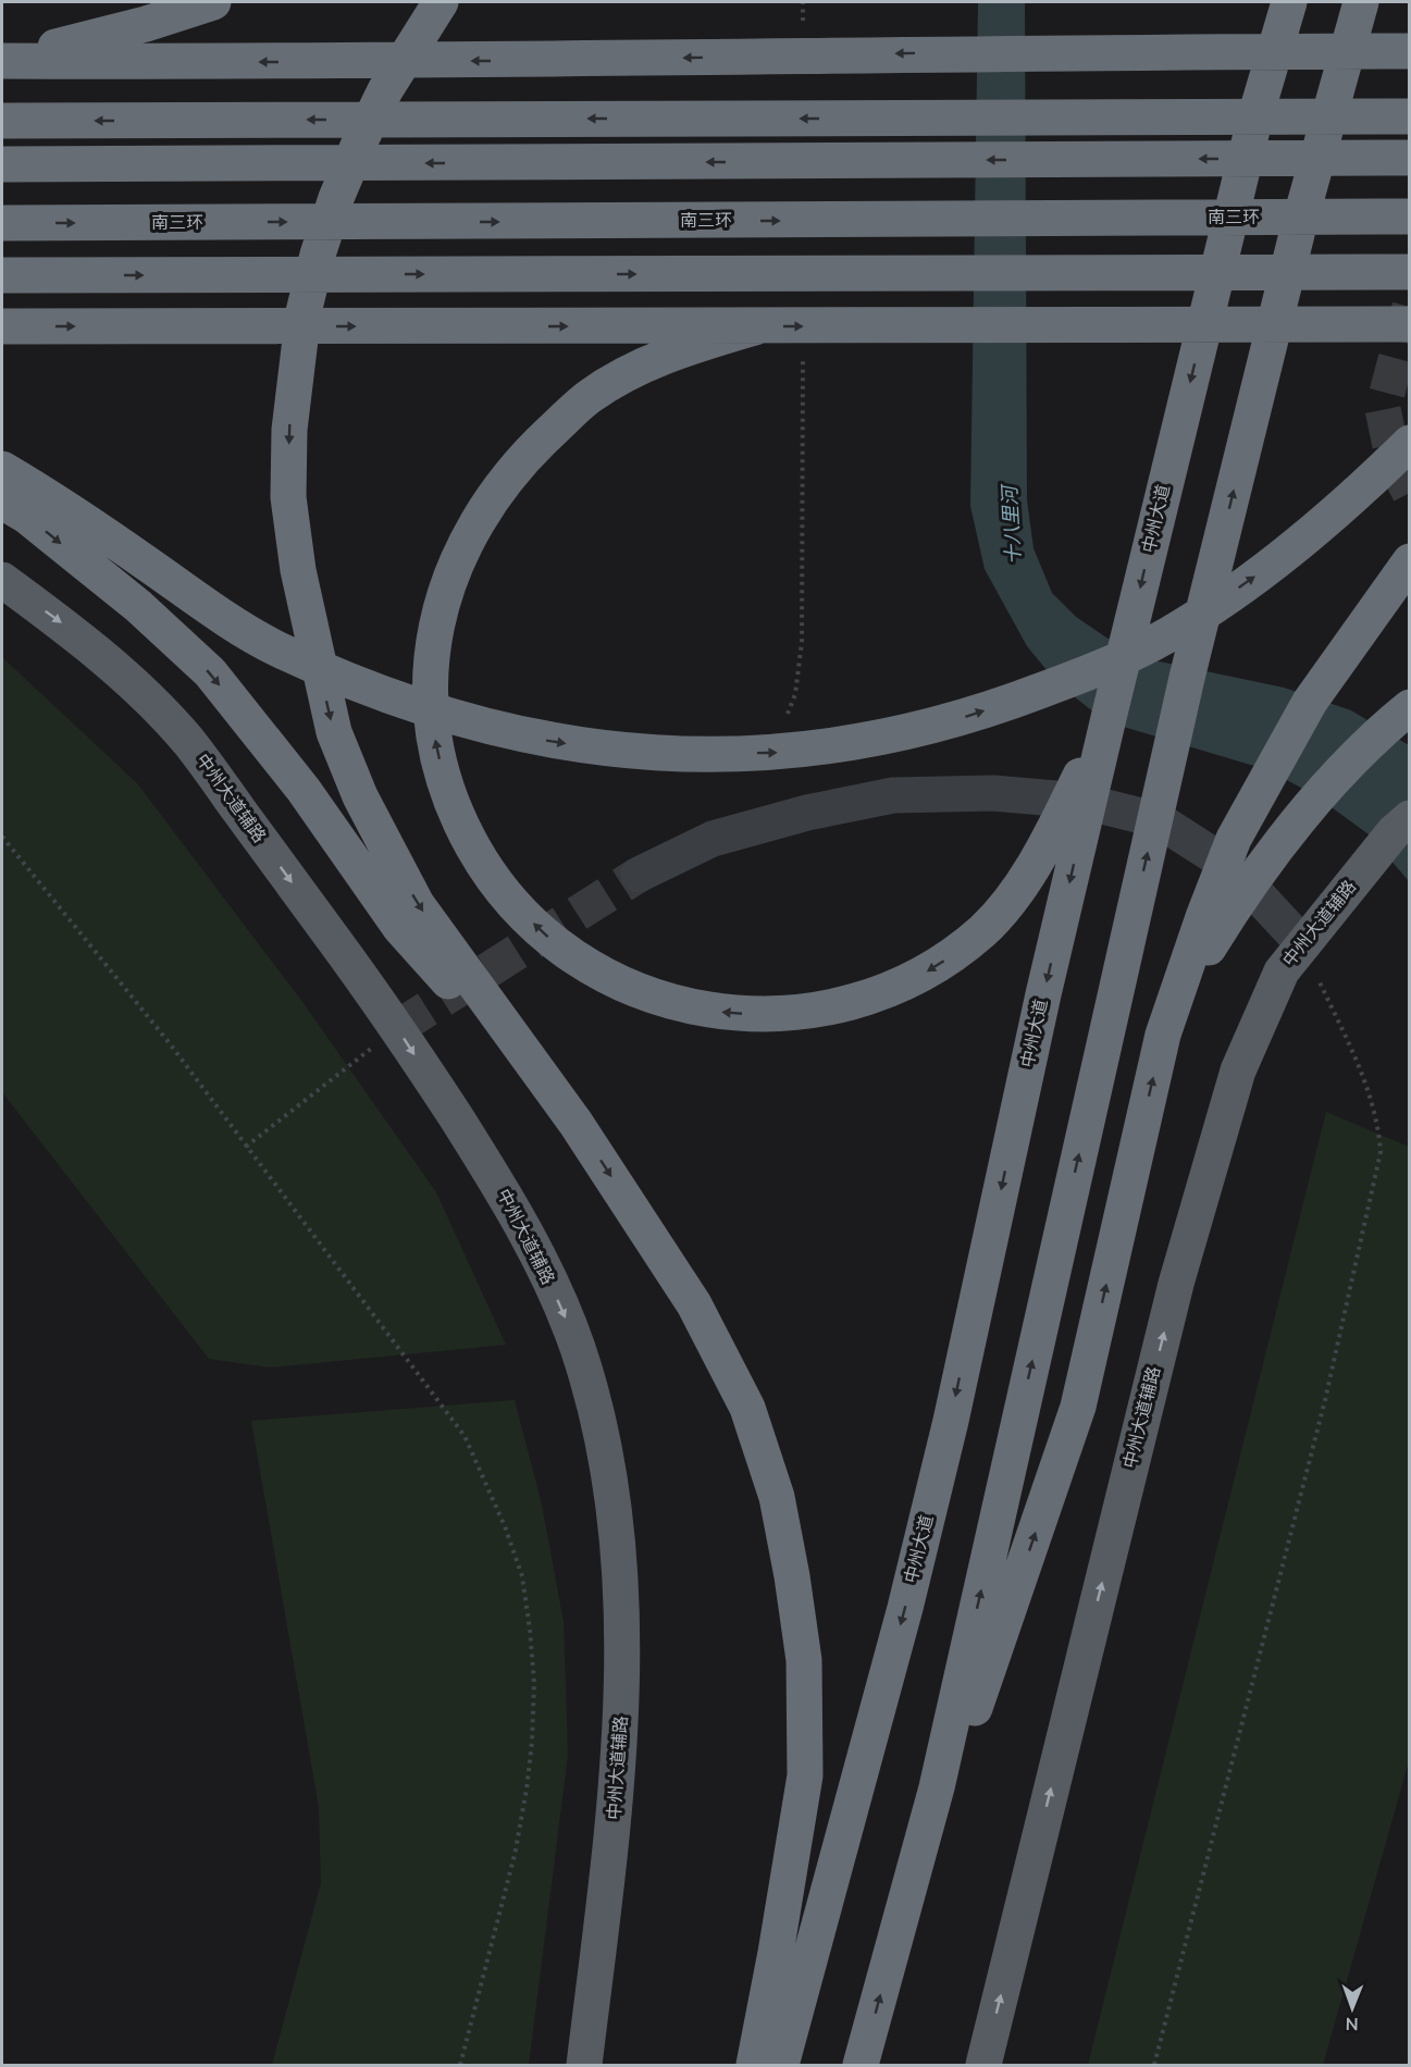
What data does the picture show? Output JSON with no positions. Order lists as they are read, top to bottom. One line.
{"streets":{"highway":["南三环","中州大道"],"main road":["中州大道辅路"]},"water":["十八里河"],"north":"bottom"}
